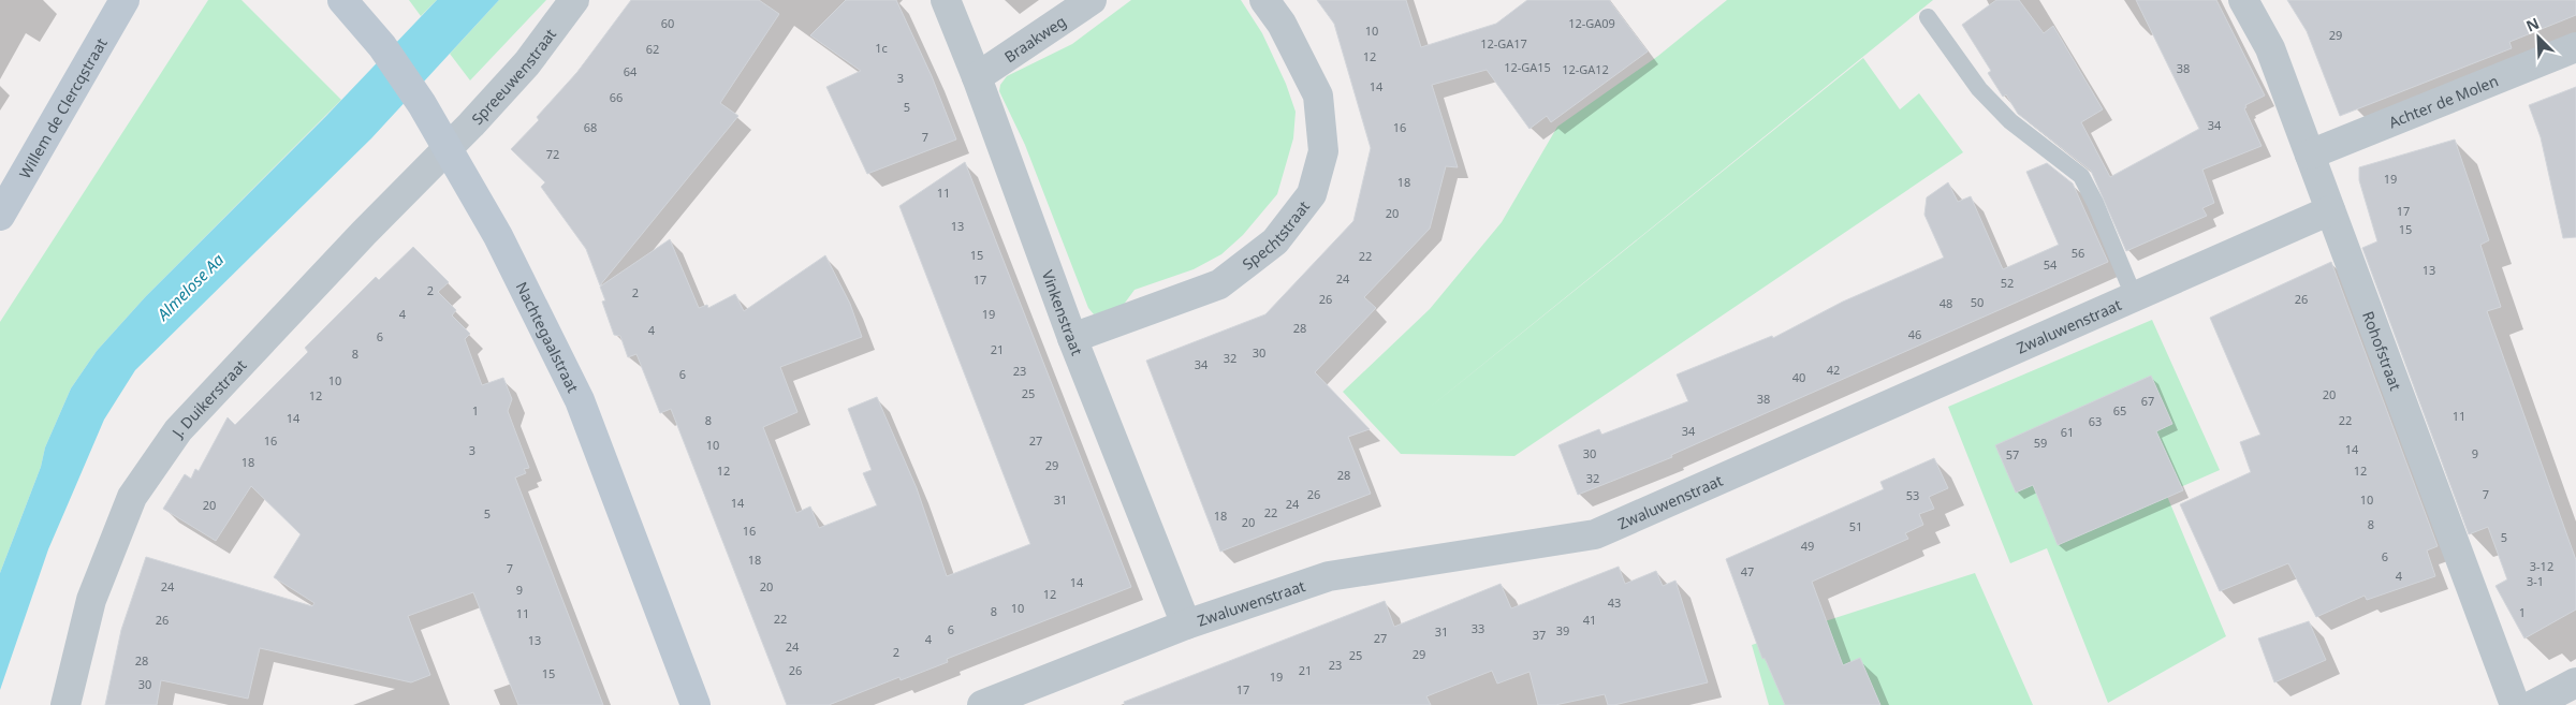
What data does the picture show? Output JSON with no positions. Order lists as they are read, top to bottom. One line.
{"streets":{"street":["Braakweg","Spreeuwenstraat","Achter de Molen","Willem de Clercqstraat","Spechtstraat","Vinkenstraat","Zwaluwenstraat","Nachtegaalstraat","Rohofstraat","J. Duikerstraat"]},"crossings":[["Braakweg","Vinkenstraat"],["Spreeuwenstraat","Nachtegaalstraat"],["Spreeuwenstraat","J. Duikerstraat"],["Achter de Molen","Rohofstraat"],["Spechtstraat","Vinkenstraat"],["Vinkenstraat","Zwaluwenstraat"],["Zwaluwenstraat","Rohofstraat"],["Nachtegaalstraat","J. Duikerstraat"]],"water":["Almelose Aa"],"house_numbers":["60","12-GA09","10","29","12-GA17","1c","62","12","12-GA15","38","12-GA12","64","3","14","66","5","34","68","16","7","72","19","18","11","17","20","13","15","56","15","22","54","13","24","17","52","2","2","26","26","50","48","4","19","28","4","46","6","21","30","8","32","34","42","23","6","40","10","25","20","12","38","67","1","65","11","14","8","22","63","34","61","16","27","59","10","14","3","30","9","57","18","29","12","12","28","32","26","7","53","31","10","14","24","20","22","5","18","20","8","51","16","5","49","6","18","3-12","7","47","4","3-1","14","24","20","9","12","43","10","8","1","11","22","26","41","33","6","39","31","37","27","4","13","24","2","29","25","28","23","26","21","15","19","30","17"],"north":"top left"}
